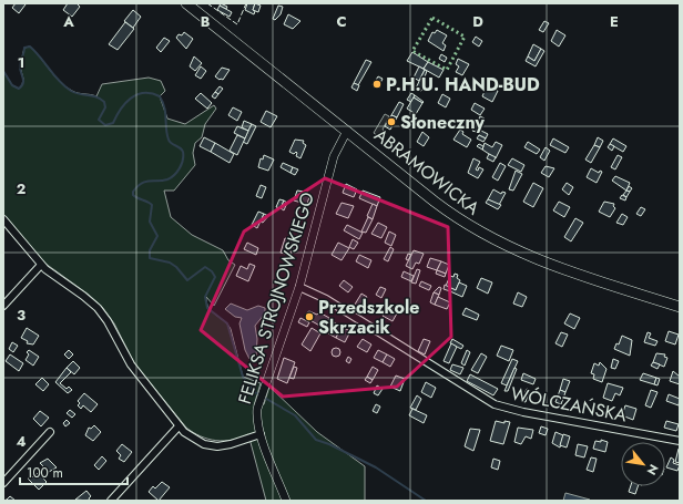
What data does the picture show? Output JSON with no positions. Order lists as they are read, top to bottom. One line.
{"streets":{"main road":["ABRAMOWICKA"],"street":["FELIKSA STROJNOWSKIEGO","WÓLCZAŃSKA"]},"crossings":[["ABRAMOWICKA","FELIKSA STROJNOWSKIEGO"],["FELIKSA STROJNOWSKIEGO","WÓLCZAŃSKA"]],"places":["P.H.U. HAND-BUD","Słoneczny","Przedszkole Skrzacik"],"scale_bar":"100 m","north":"bottom right","grid":{"columns":["A","B","C","D","E"],"rows":["1","2","3","4"]}}
